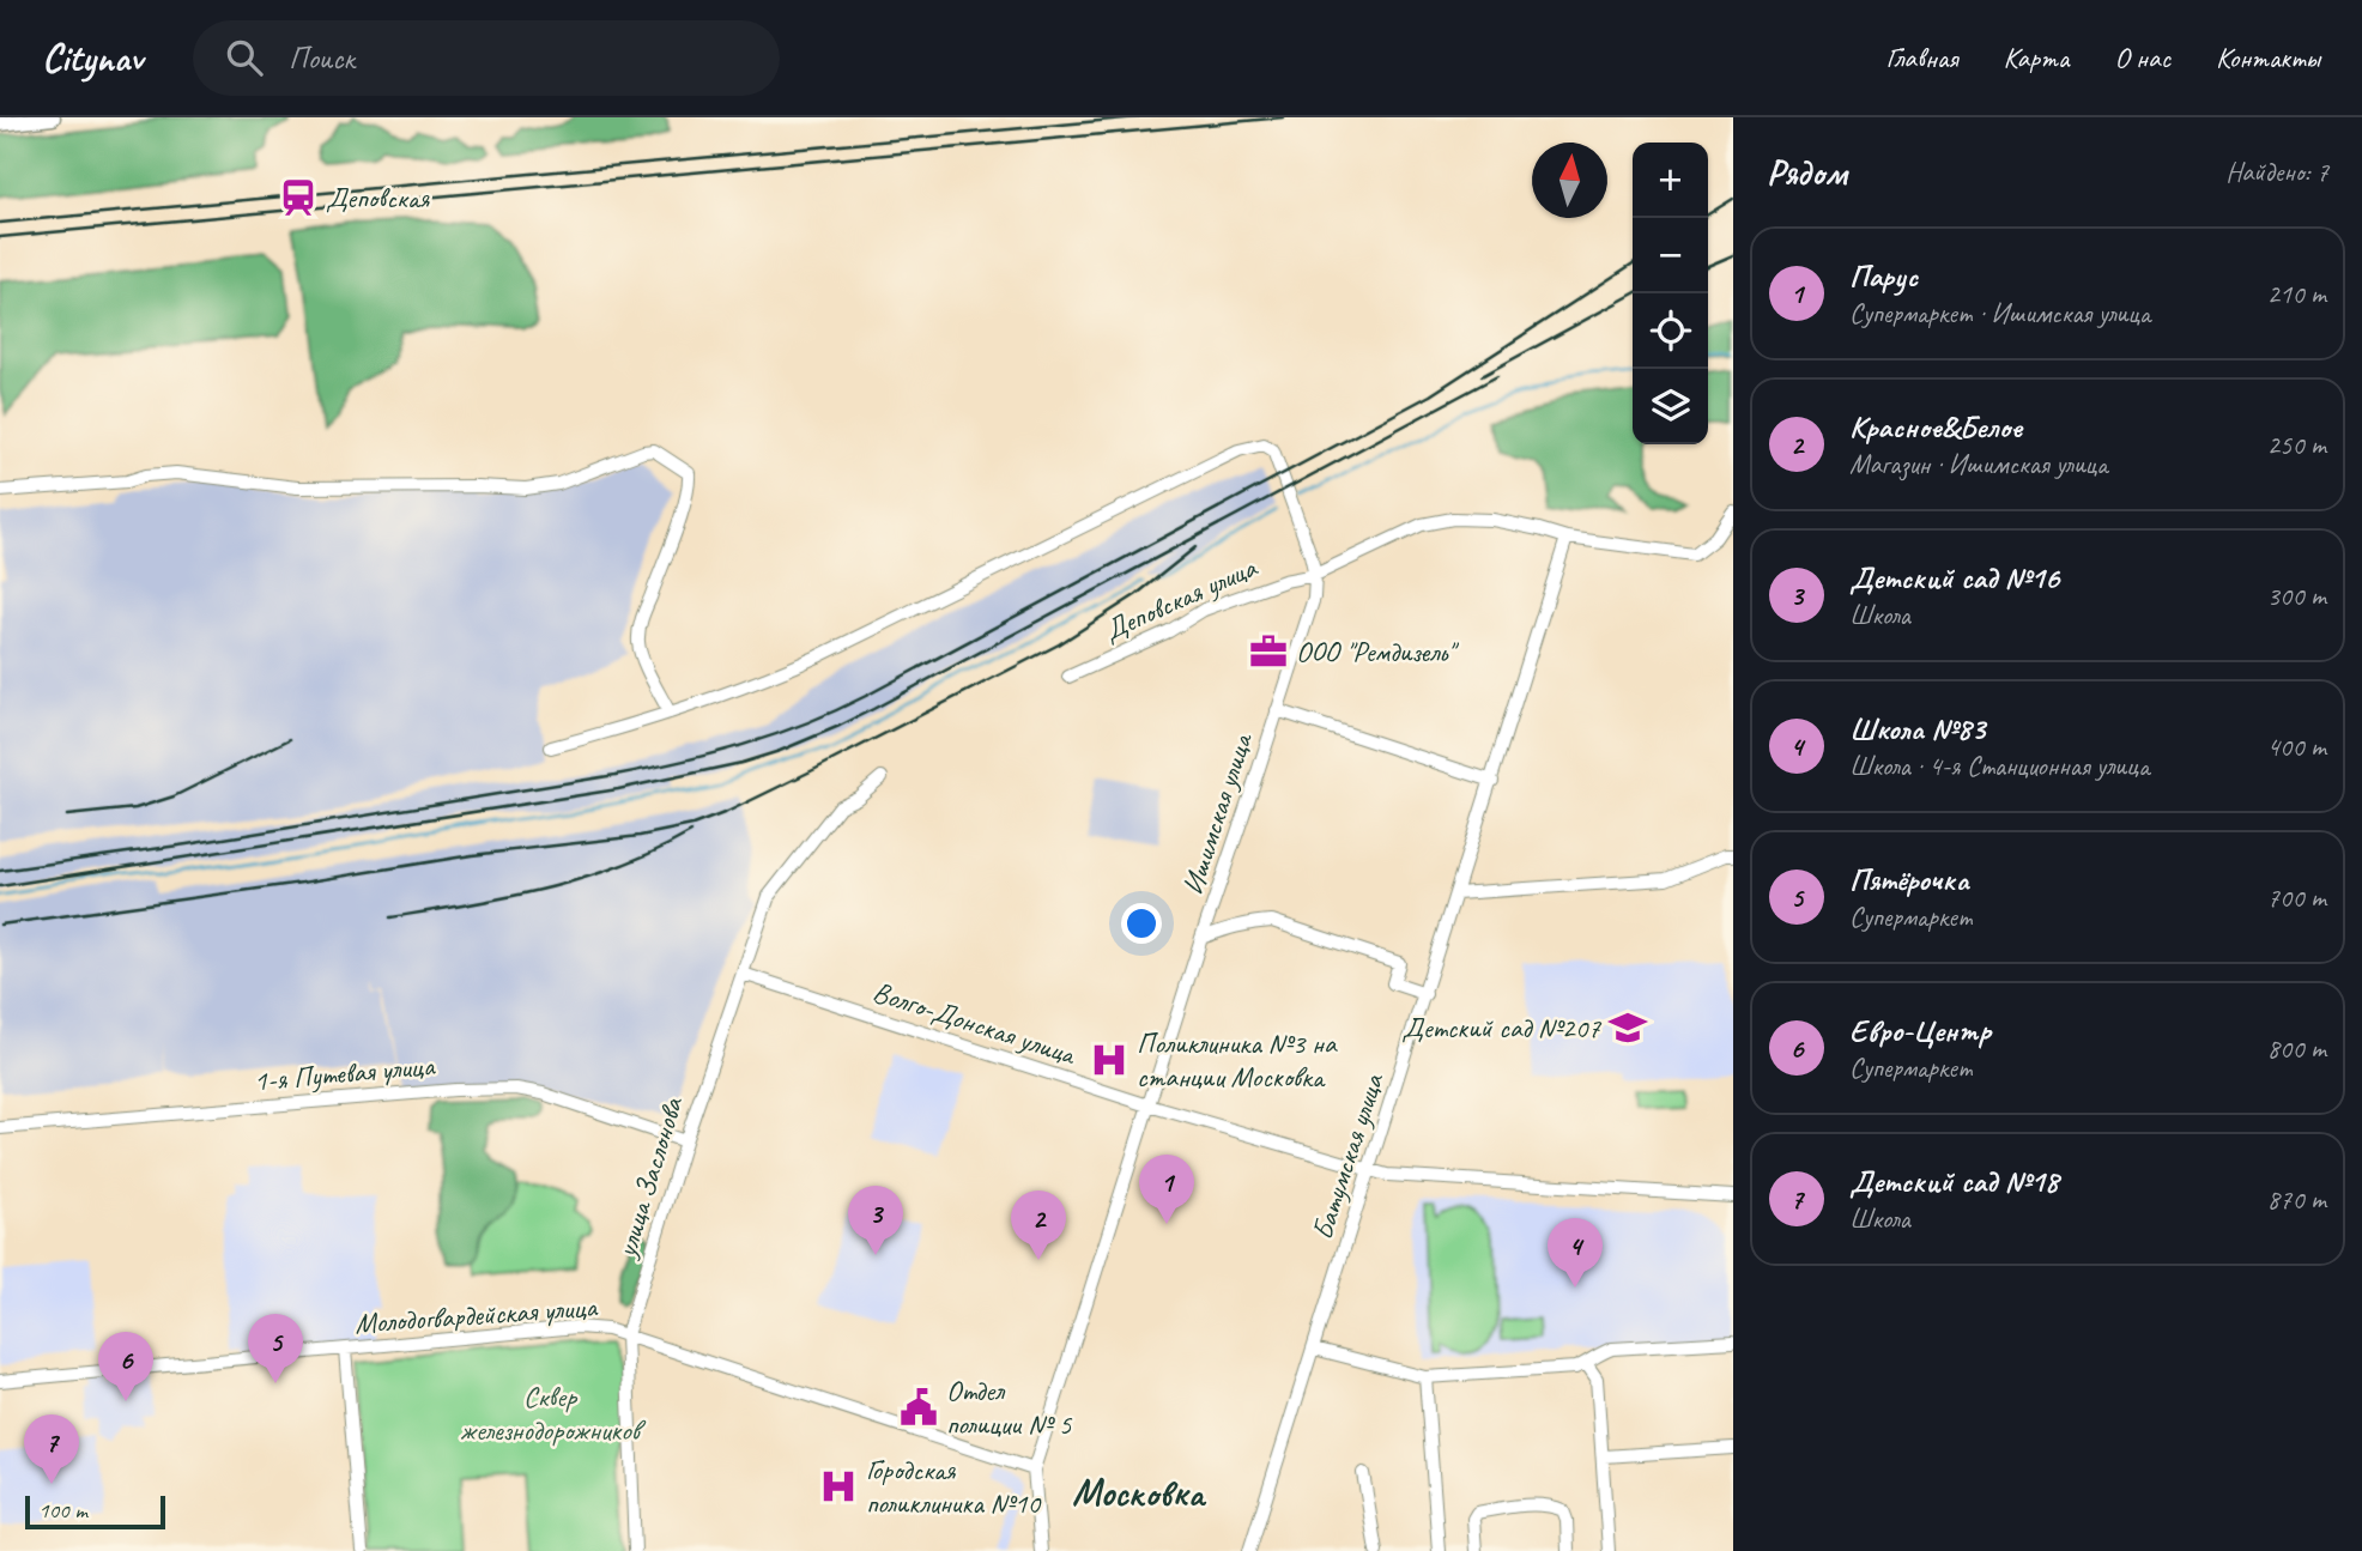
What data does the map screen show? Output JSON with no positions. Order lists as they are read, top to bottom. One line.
{"streets":{"street":["Деповская улица","Ишимская улица","Волго-Донская улица","1-я Путевая улица","Батумская улица","улица Заслонова","Молодогвардейская улица"]},"crossings":[["Деповская улица","Ишимская улица"],["Деповская улица","Батумская улица"],["Ишимская улица","Волго-Донская улица"],["Ишимская улица","Молодогвардейская улица"],["Волго-Донская улица","Батумская улица"],["Волго-Донская улица","улица Заслонова"],["1-я Путевая улица","улица Заслонова"],["улица Заслонова","Молодогвардейская улица"]],"districts":["Московка"],"parks":["Сквер железнодорожников"],"places":{"station":["Деповская"],"office":["ООО \"Ремдизель\""],"school or university":["Детский сад №207"],"hospital":["Поликлиника №3 на станции Московка","Городская поликлиника №10"],"public building":["Отдел полиции № 5"]},"scale_bar":"100 m","north":"top","page":{"header":"Citynav","search":"Поиск","nav":["Главная","Карта","О нас","Контакты"],"heading":["Рядом","Найдено: 7"],"map_buttons":["+","−"],"list":[{"mark":"1","name":"Парус","note":"Супермаркет · Ишимская улица","value":"210 m"},{"mark":"2","name":"Красное&Белое","note":"Магазин · Ишимская улица","value":"250 m"},{"mark":"3","name":"Детский сад №16","note":"Школа","value":"300 m"},{"mark":"4","name":"Школа №83","note":"Школа · 4-я Станционная улица","value":"400 m"},{"mark":"5","name":"Пятёрочка","note":"Супермаркет","value":"700 m"},{"mark":"6","name":"Евро-Центр","note":"Супермаркет","value":"800 m"},{"mark":"7","name":"Детский сад №18","note":"Школа","value":"870 m"}],"pins":["1","3","2","4","5","6","7"],"scale":"100 m"}}
